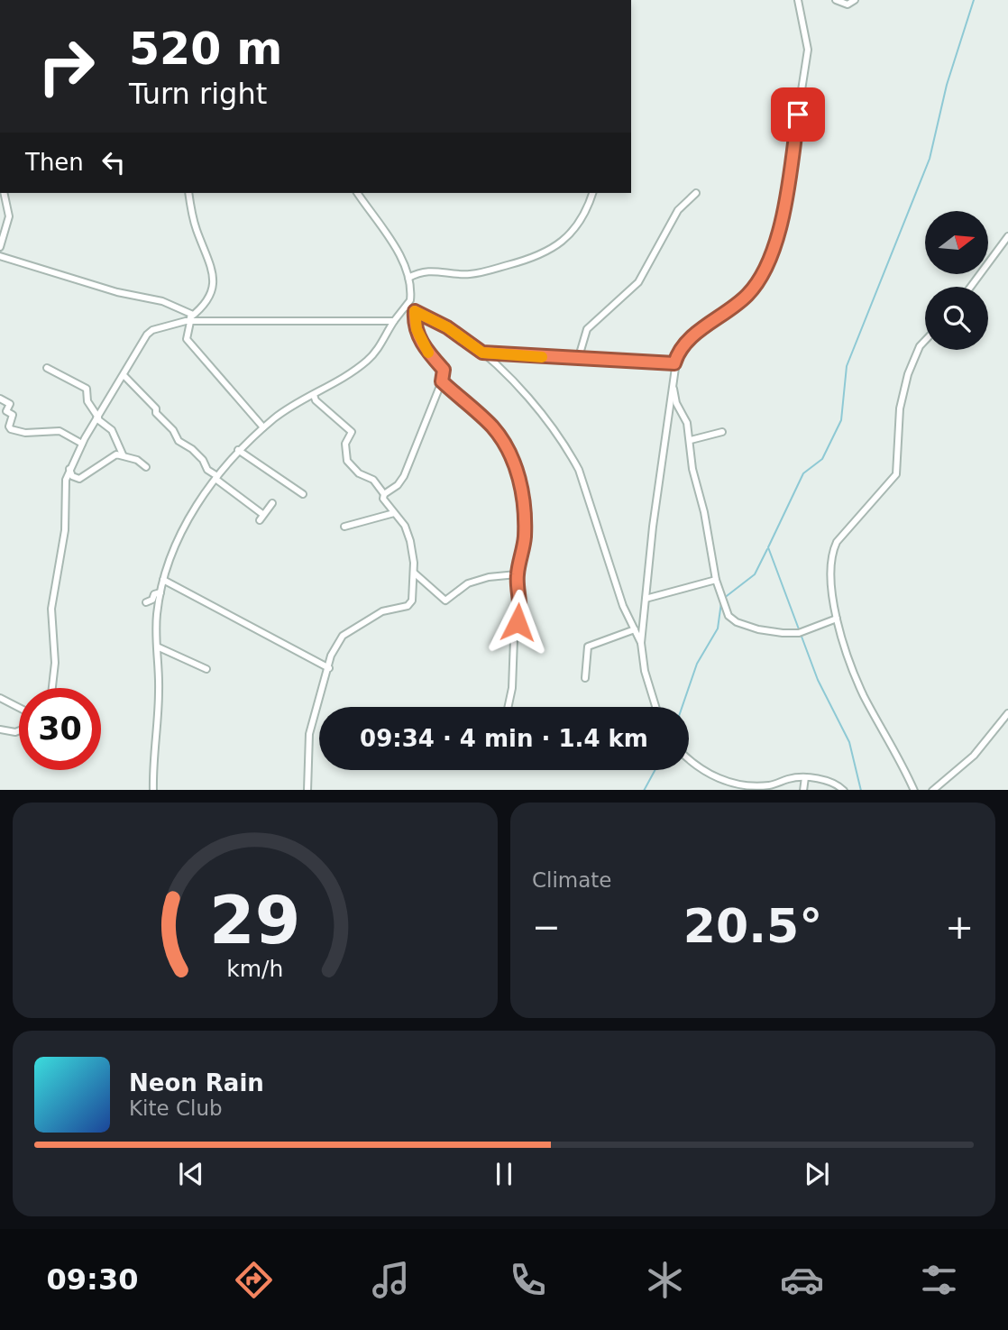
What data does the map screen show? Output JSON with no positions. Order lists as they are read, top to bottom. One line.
{"north":"right","page":{"turn":["520 m","Turn right"],"then":"Then","limit":"30","trip":"09:34 · 4 min · 1.4 km","tile":"Climate","heat":["−","20.5°","+"],"song":["Neon Rain","Kite Club"],"tabs":"09:30","gauge":["29","km/h"]}}
